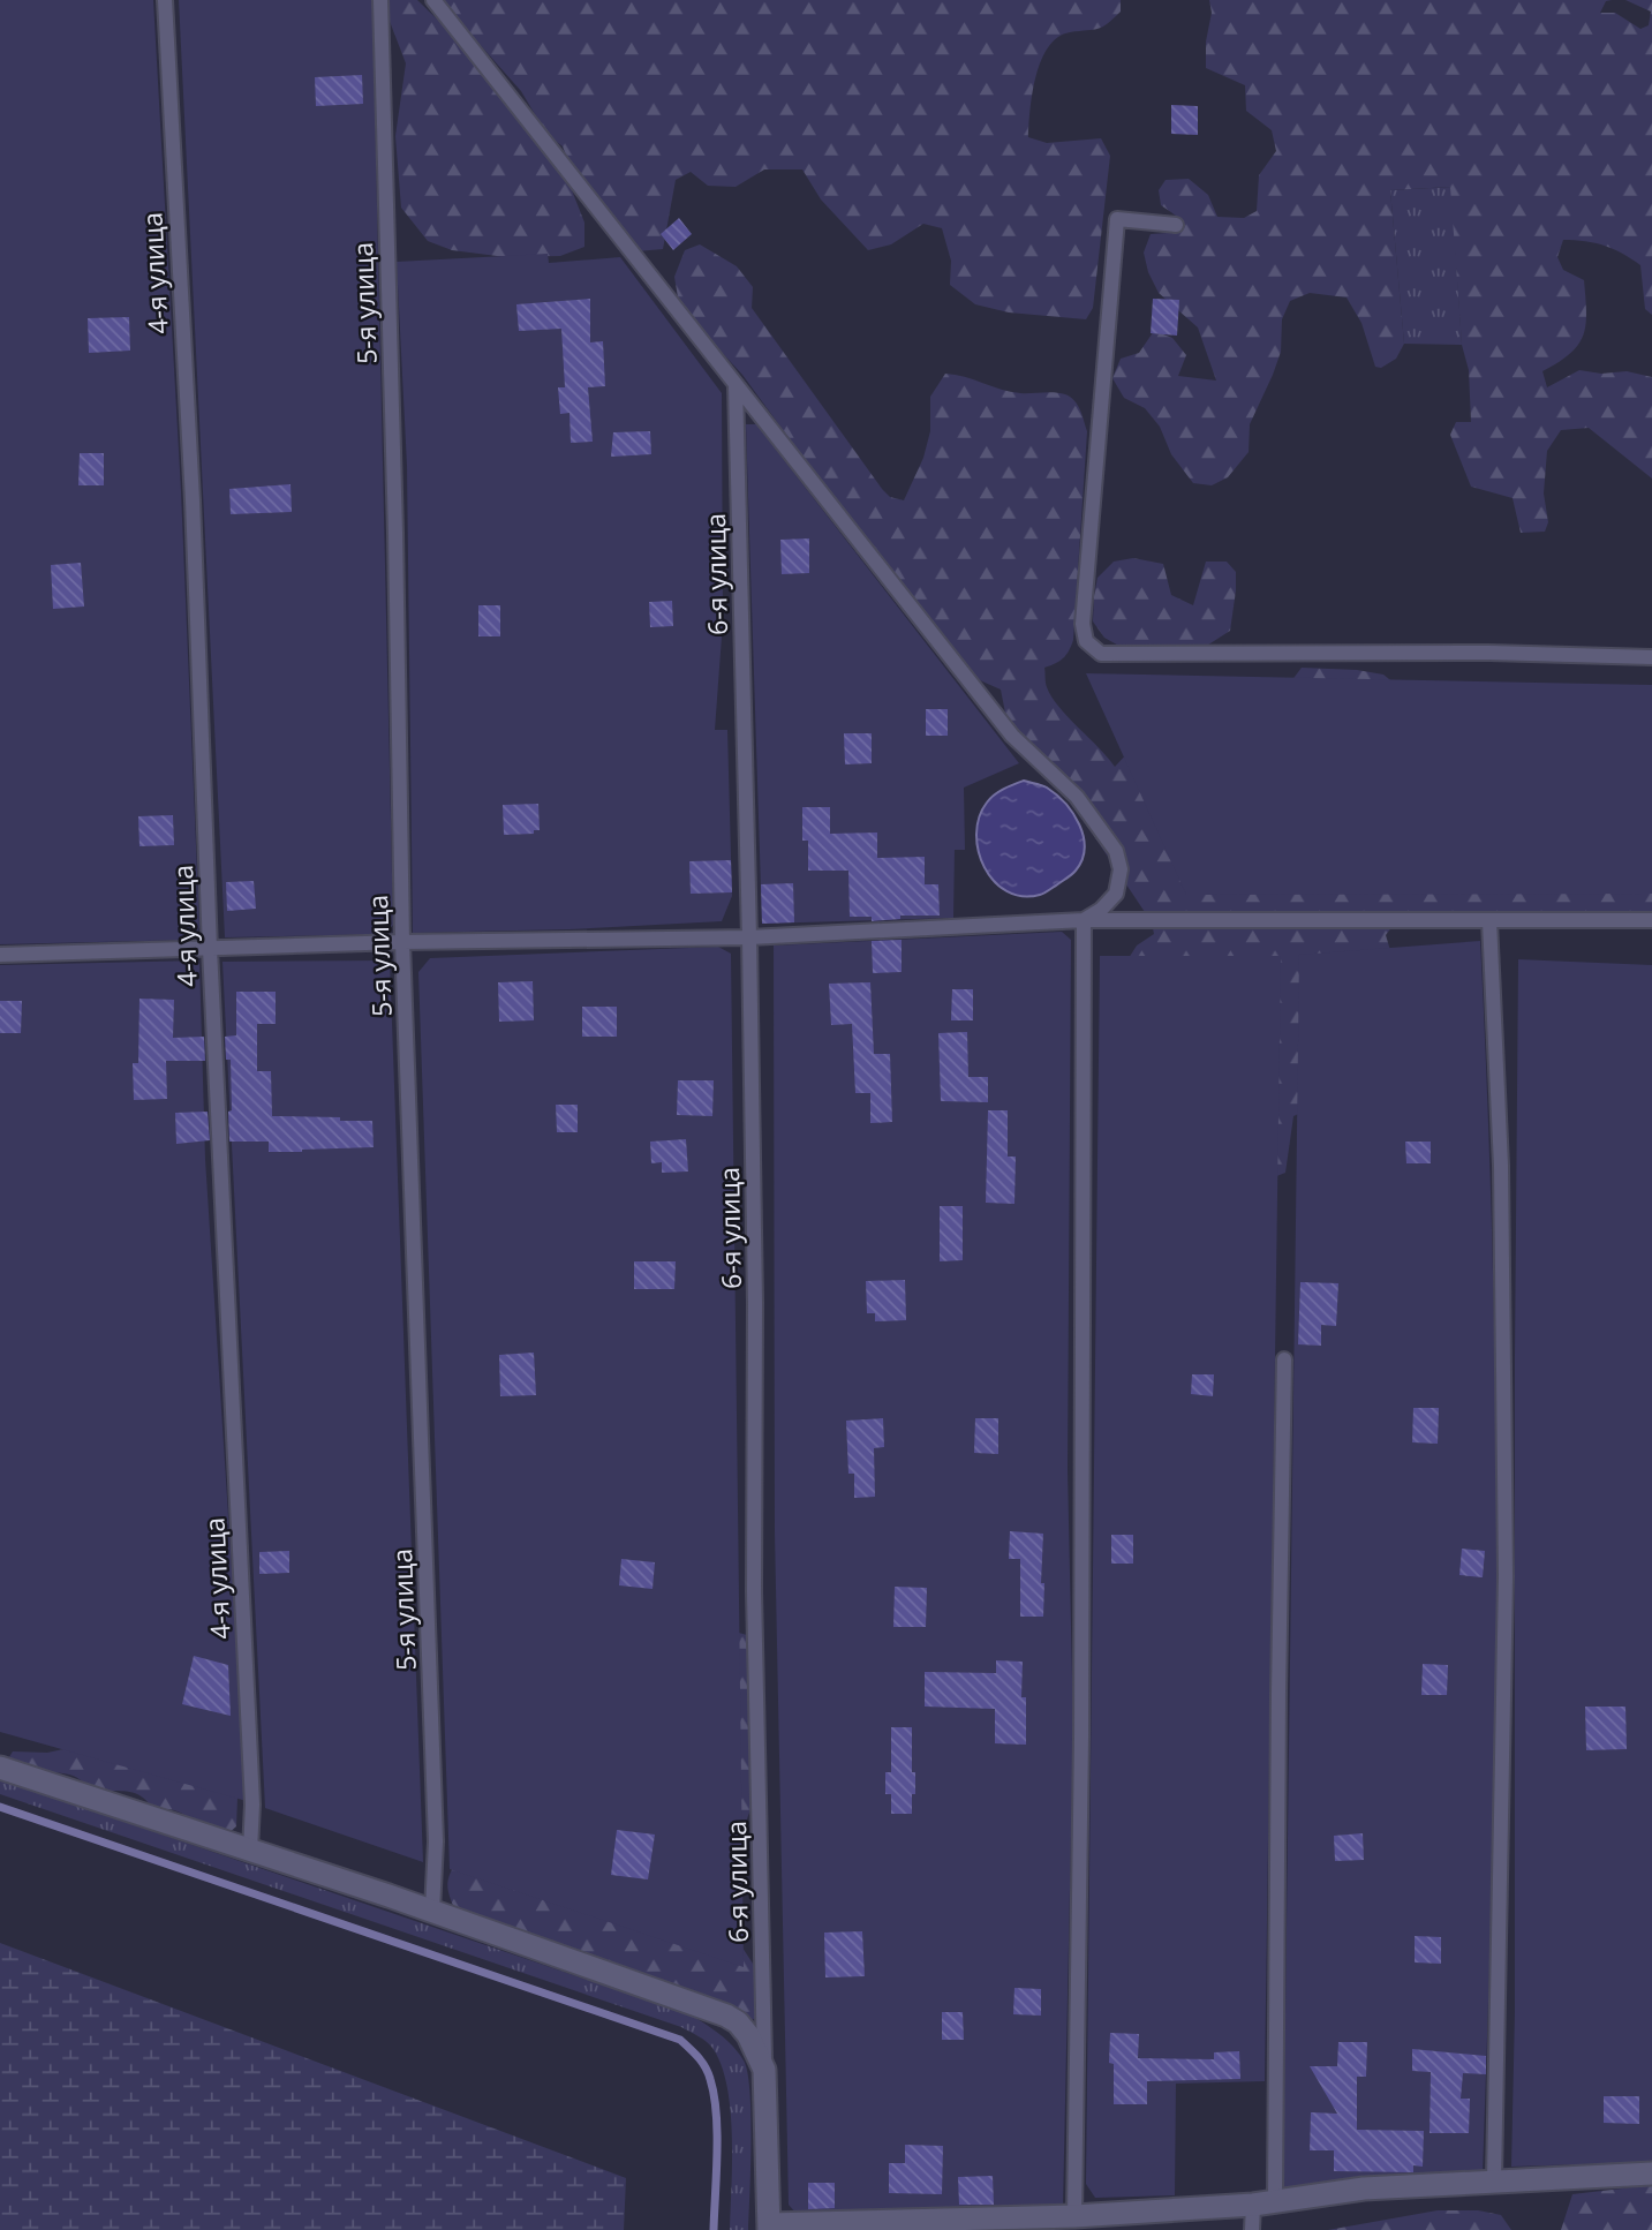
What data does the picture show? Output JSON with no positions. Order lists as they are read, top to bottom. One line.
{"streets":{"lane":["4-я улица","5-я улица","6-я улица"]}}
